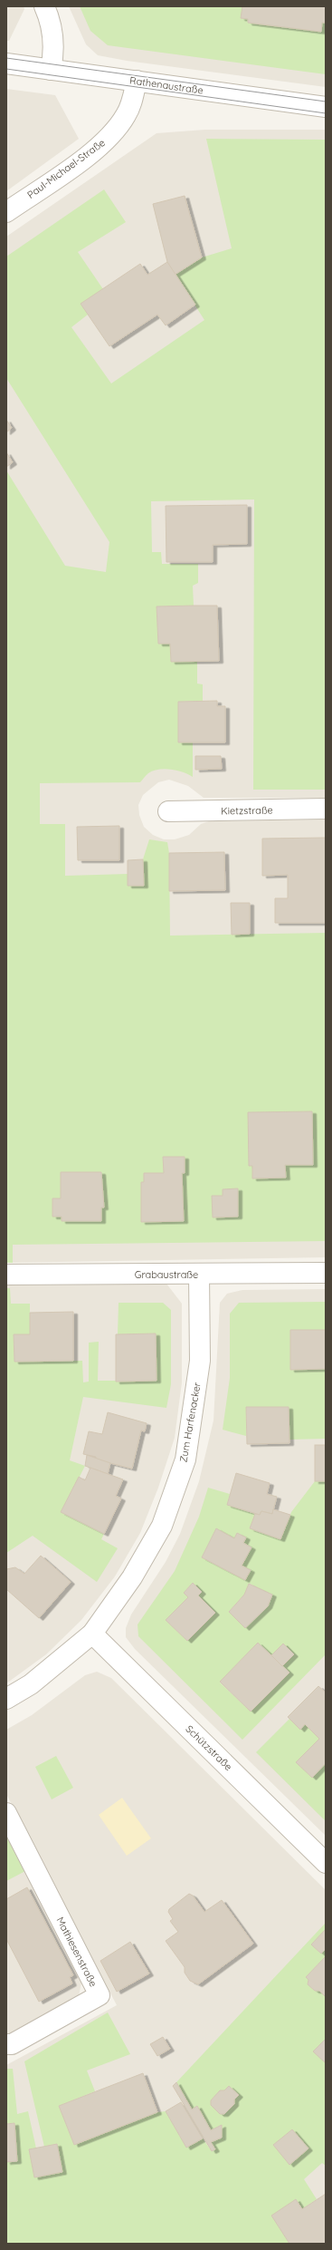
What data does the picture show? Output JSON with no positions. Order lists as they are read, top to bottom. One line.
{"streets":{"street":["Rathenaustraße","Paul-Michael-Straße","Kietzstraße","Grabaustraße","Zum Harfenacker","Schützstraße","Mathiesenstraße"]},"crossings":[["Rathenaustraße","Paul-Michael-Straße"],["Grabaustraße","Zum Harfenacker"],["Zum Harfenacker","Schützstraße"]]}
